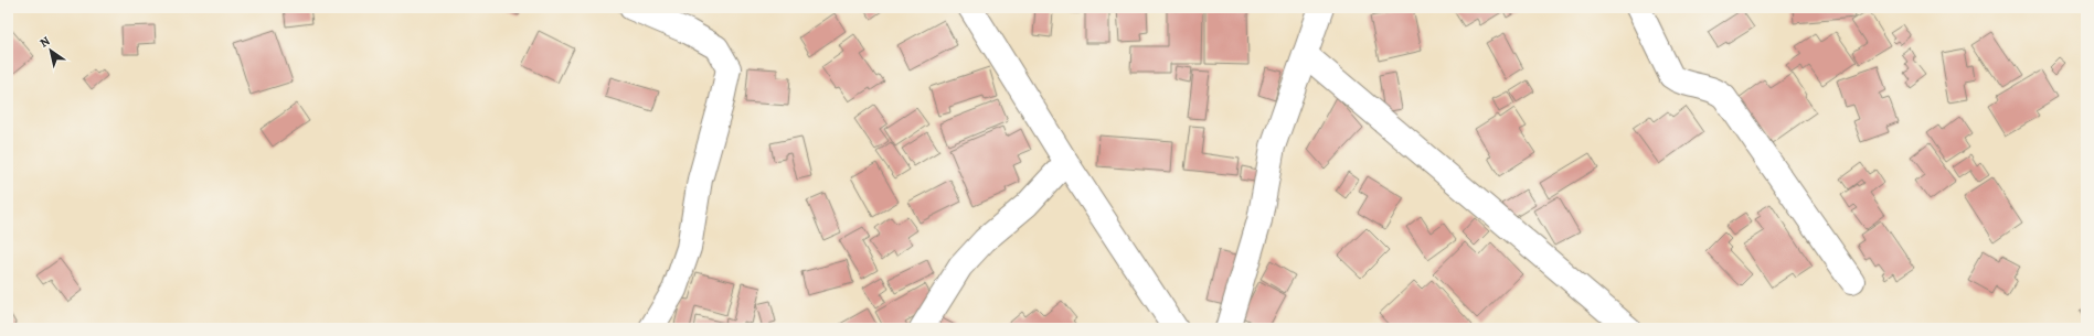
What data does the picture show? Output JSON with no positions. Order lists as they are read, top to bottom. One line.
{"north":"top left"}
